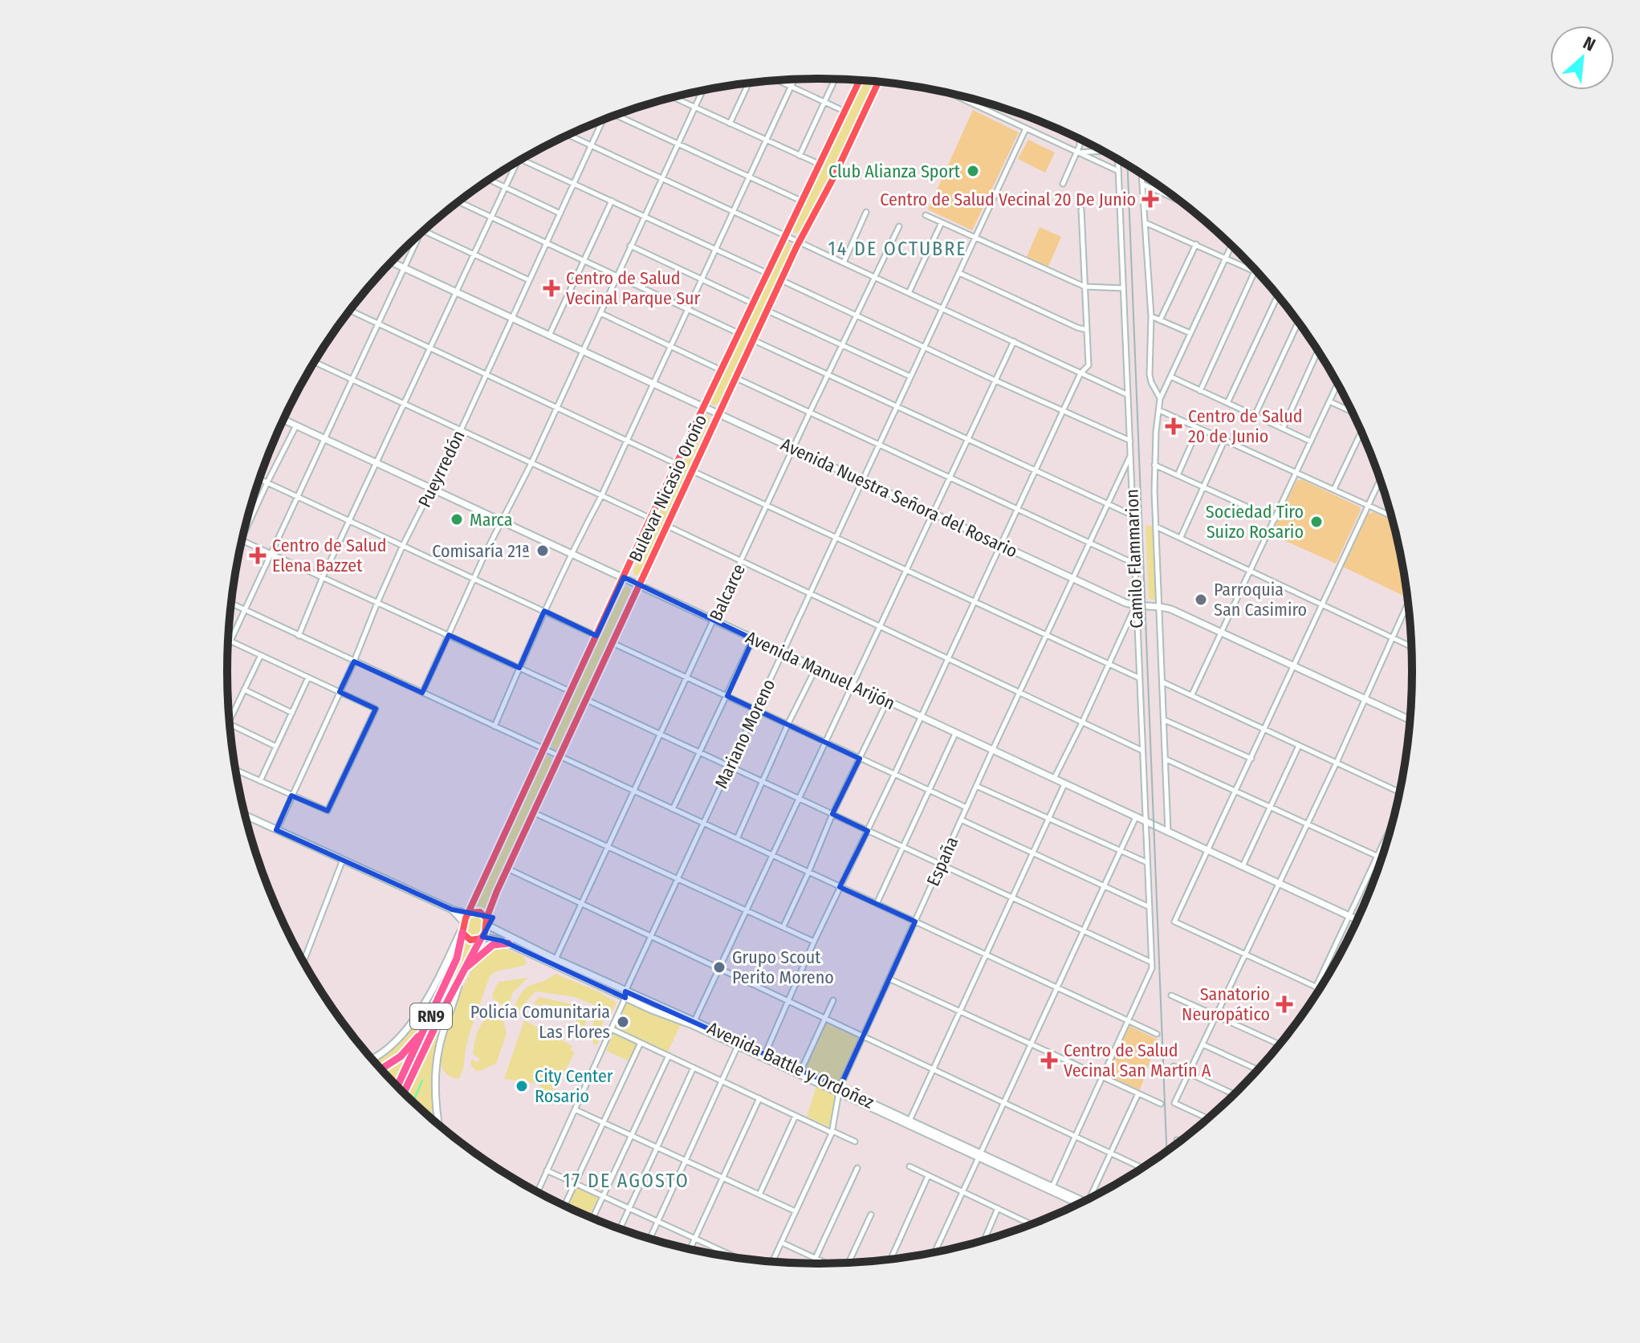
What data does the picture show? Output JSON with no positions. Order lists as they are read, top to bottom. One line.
{"streets":{"highway":["RN9"],"main road":["Bulevar Nicasio Oroño"],"street":["Pueyrredón","Avenida Nuestra Señora del Rosario","Camilo Flammarion","Balcarce","Avenida Manuel Arijón","Mariano Moreno","España","Avenida Battle y Ordoñez"]},"crossings":[["Pueyrredón","Avenida Nuestra Señora del Rosario"],["Pueyrredón","Avenida Manuel Arijón"],["Bulevar Nicasio Oroño","Avenida Nuestra Señora del Rosario"],["Bulevar Nicasio Oroño","Avenida Manuel Arijón"],["Bulevar Nicasio Oroño","RN9"],["Bulevar Nicasio Oroño","Avenida Battle y Ordoñez"],["Avenida Nuestra Señora del Rosario","Camilo Flammarion"],["Avenida Nuestra Señora del Rosario","Balcarce"],["Avenida Nuestra Señora del Rosario","Mariano Moreno"],["Avenida Nuestra Señora del Rosario","España"],["Camilo Flammarion","Avenida Manuel Arijón"],["Camilo Flammarion","España"],["Balcarce","Avenida Manuel Arijón"],["Balcarce","Avenida Battle y Ordoñez"],["Avenida Manuel Arijón","Mariano Moreno"],["Avenida Manuel Arijón","España"],["Mariano Moreno","Avenida Battle y Ordoñez"],["España","Avenida Battle y Ordoñez"],["RN9","Avenida Battle y Ordoñez"]],"districts":["14 DE OCTUBRE","17 DE AGOSTO"],"places":{"other":["Club Alianza Sport","Marca","Sociedad Tiro Suizo Rosario","Comisaría 21ª","Parroquia San Casimiro","Grupo Scout Perito Moreno","Policía Comunitaria Las Flores","City Center Rosario"],"health":["Centro de Salud Vecinal 20 De Junio","Centro de Salud Vecinal Parque Sur","Centro de Salud 20 de Junio","Centro de Salud Elena Bazzet","Sanatorio Neuropático","Centro de Salud Vecinal San Martín A"]},"north":"top right"}
